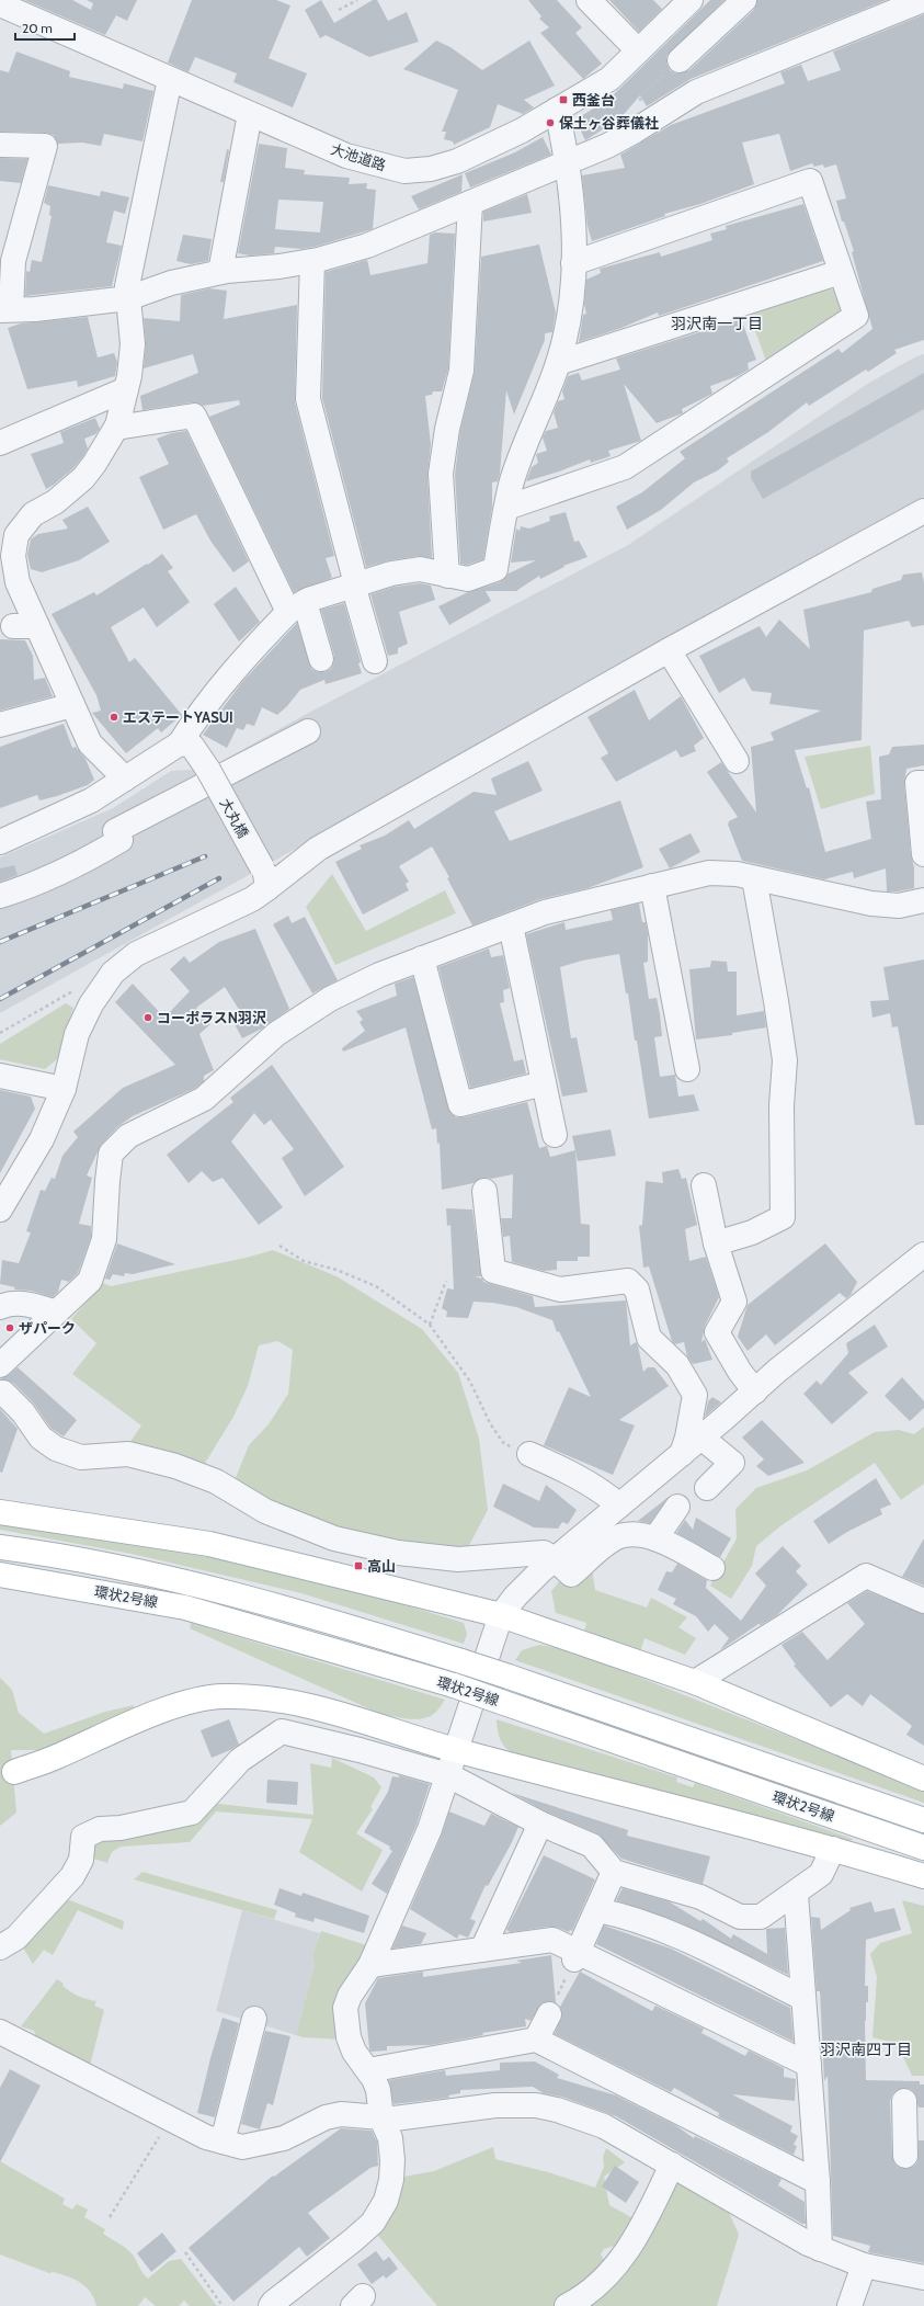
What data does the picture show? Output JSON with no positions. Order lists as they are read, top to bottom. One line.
{"streets":{"main road":["環状2号線"],"street":["大池道路","大丸橋"]},"districts":["羽沢南一丁目","羽沢南四丁目"],"places":{"transit":["西釜台","高山"],"other":["保土ヶ谷葬儀社","エステートYASUI","コーポラスN羽沢","ザパーク"]},"scale_bar":"20 m"}
